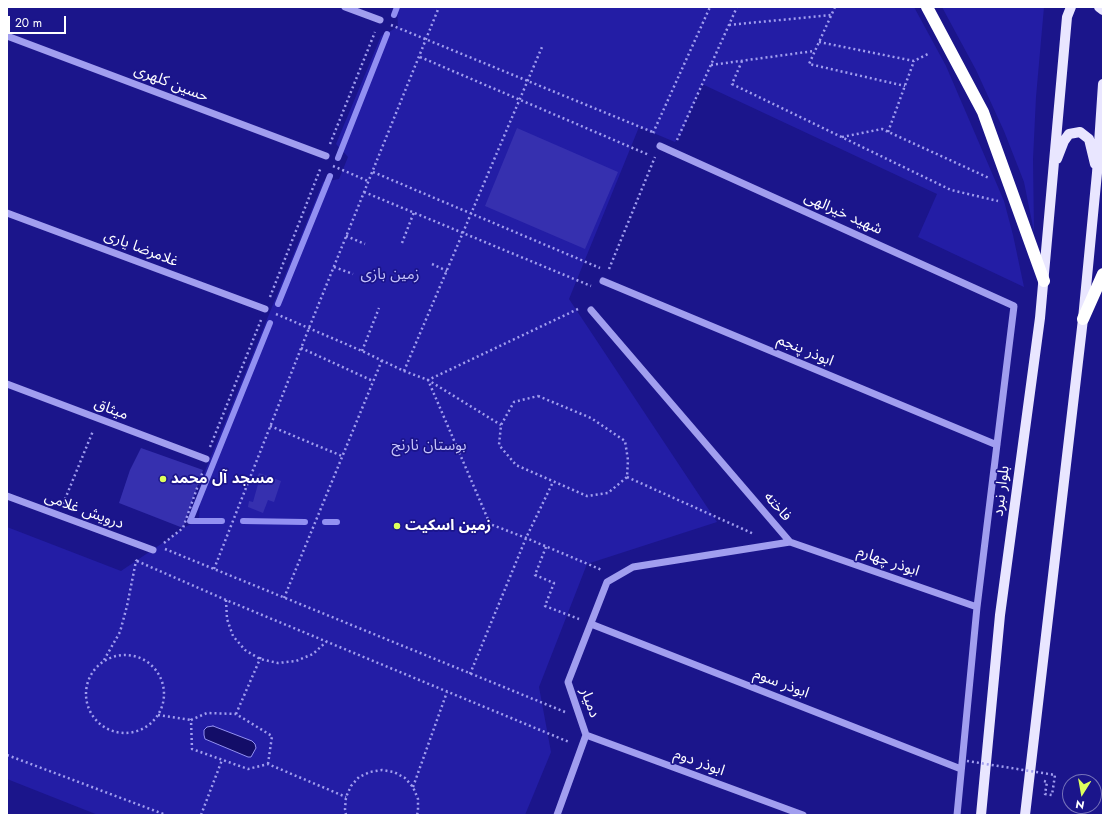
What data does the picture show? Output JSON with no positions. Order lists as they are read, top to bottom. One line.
{"streets":{"main road":["بلوار نبرد"],"street":["حسین کلهری","شهید خیرالهی","غلامرضا یاری","ابوذر پنجم","میثاق","فاخته","درویش غلامی","ابوذر چهارم","ابوذر سوم","دمیار","ابوذر دوم"]},"crossings":[["شهید خیرالهی","ابوذر پنجم"],["فاخته","ابوذر چهارم"],["فاخته","ابوذر سوم"],["فاخته","دمیار"],["ابوذر سوم","دمیار"],["دمیار","ابوذر دوم"]],"parks":["زمین بازی","بوستان نارنج"],"places":["مسجد آل محمد","زمین اسکیت"],"scale_bar":"20 m","north":"bottom"}
